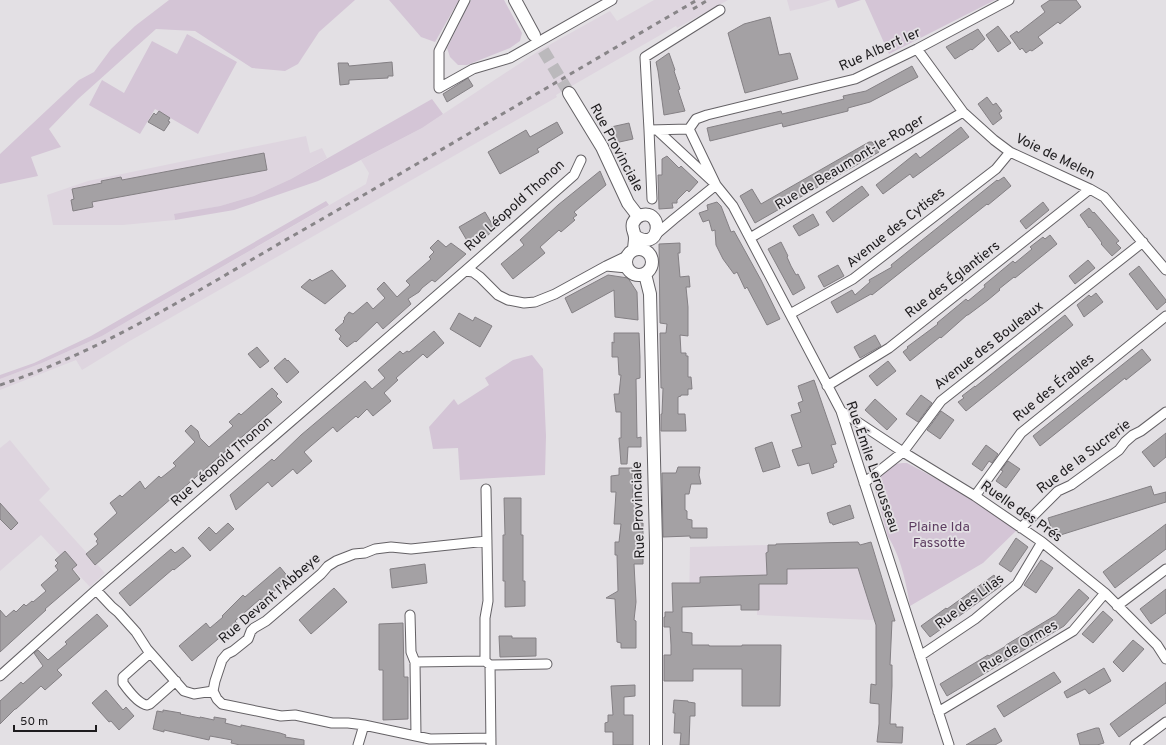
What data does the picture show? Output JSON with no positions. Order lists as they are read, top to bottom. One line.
{"streets":{"main road":["Rue Provinciale"],"street":["Rue Albert Ier","Voie de Melen","Rue de Beaumont-le-Roger","Rue Léopold Thonon","Avenue des Cytises","Rue des Églantiers","Avenue des Bouleaux","Rue des Érables","Rue de la Sucrerie","Rue Émile Lerousseau","Ruelle des Prés","Rue Devant l'Abbeye","Rue des Lilas","Rue de Ormes"]},"crossings":[["Rue Albert Ier","Voie de Melen"],["Rue Albert Ier","Rue Émile Lerousseau"],["Rue Provinciale","Rue Léopold Thonon"],["Voie de Melen","Rue de Beaumont-le-Roger"],["Voie de Melen","Avenue des Cytises"],["Voie de Melen","Rue des Églantiers"],["Voie de Melen","Avenue des Bouleaux"],["Rue de Beaumont-le-Roger","Rue Émile Lerousseau"],["Avenue des Cytises","Rue Émile Lerousseau"],["Rue des Églantiers","Rue Émile Lerousseau"],["Avenue des Bouleaux","Rue Émile Lerousseau"],["Avenue des Bouleaux","Ruelle des Prés"],["Rue des Érables","Ruelle des Prés"],["Rue de la Sucrerie","Ruelle des Prés"],["Rue Émile Lerousseau","Ruelle des Prés"],["Rue Émile Lerousseau","Rue des Lilas"],["Rue Émile Lerousseau","Rue de Ormes"],["Ruelle des Prés","Rue des Lilas"],["Ruelle des Prés","Rue de Ormes"]],"parks":["Plaine Ida Fassotte"],"scale_bar":"50 m"}
